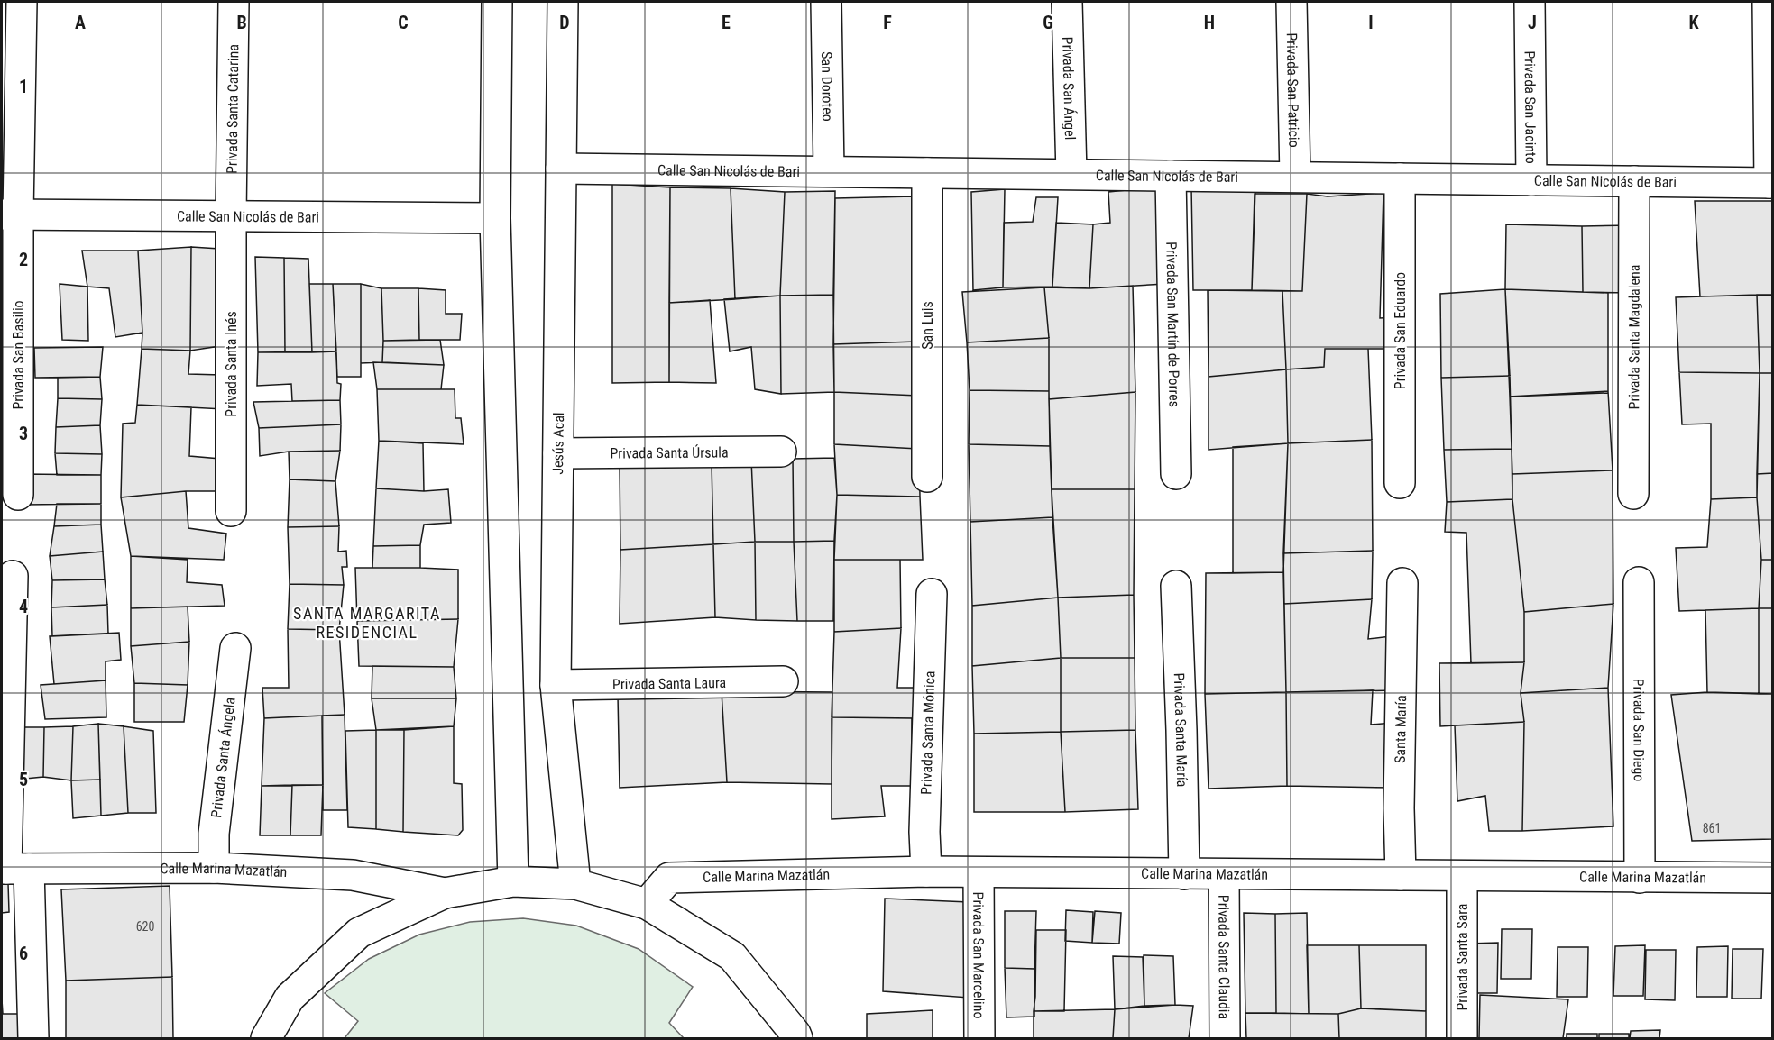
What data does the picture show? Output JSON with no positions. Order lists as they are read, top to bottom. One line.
{"streets":{"street":["San Doroteo","Privada San Ángel","Privada San Patricio","Privada San Jacinto","Privada Santa Catarina","Calle San Nicolás de Bari","San Luis","Privada San Martín de Porres","Privada San Eduardo","Privada Santa Magdalena","Privada San Basilio","Privada Santa Inés","Jesús Acal","Privada Santa Úrsula","Privada Santa Laura","Santa María","Privada Santa María","Privada San Diego","Privada Santa Mónica","Privada Santa Ángela","Calle Marina Mazatlán","Privada San Marcelino","Privada Santa Claudia","Privada Santa Sara"]},"crossings":[["San Doroteo","Calle San Nicolás de Bari"],["Privada San Ángel","Calle San Nicolás de Bari"],["Privada San Patricio","Calle San Nicolás de Bari"],["Privada San Jacinto","Calle San Nicolás de Bari"],["Privada Santa Catarina","Calle San Nicolás de Bari"],["Privada Santa Catarina","Privada Santa Inés"],["Calle San Nicolás de Bari","San Luis"],["Calle San Nicolás de Bari","Privada San Martín de Porres"],["Calle San Nicolás de Bari","Privada San Eduardo"],["Calle San Nicolás de Bari","Privada Santa Magdalena"],["Calle San Nicolás de Bari","Privada San Basilio"],["Calle San Nicolás de Bari","Privada Santa Inés"],["Calle San Nicolás de Bari","Jesús Acal"],["Jesús Acal","Privada Santa Úrsula"],["Jesús Acal","Privada Santa Laura"],["Santa María","Calle Marina Mazatlán"],["Privada Santa María","Calle Marina Mazatlán"],["Privada San Diego","Calle Marina Mazatlán"],["Privada Santa Mónica","Calle Marina Mazatlán"],["Privada Santa Ángela","Calle Marina Mazatlán"],["Calle Marina Mazatlán","Privada San Marcelino"],["Calle Marina Mazatlán","Privada Santa Claudia"],["Calle Marina Mazatlán","Privada Santa Sara"]],"districts":["SANTA MARGARITA RESIDENCIAL"],"house_numbers":["861","620"],"grid":{"columns":["A","B","C","D","E","F","G","H","I","J","K"],"rows":["1","2","3","4","5","6"]}}
